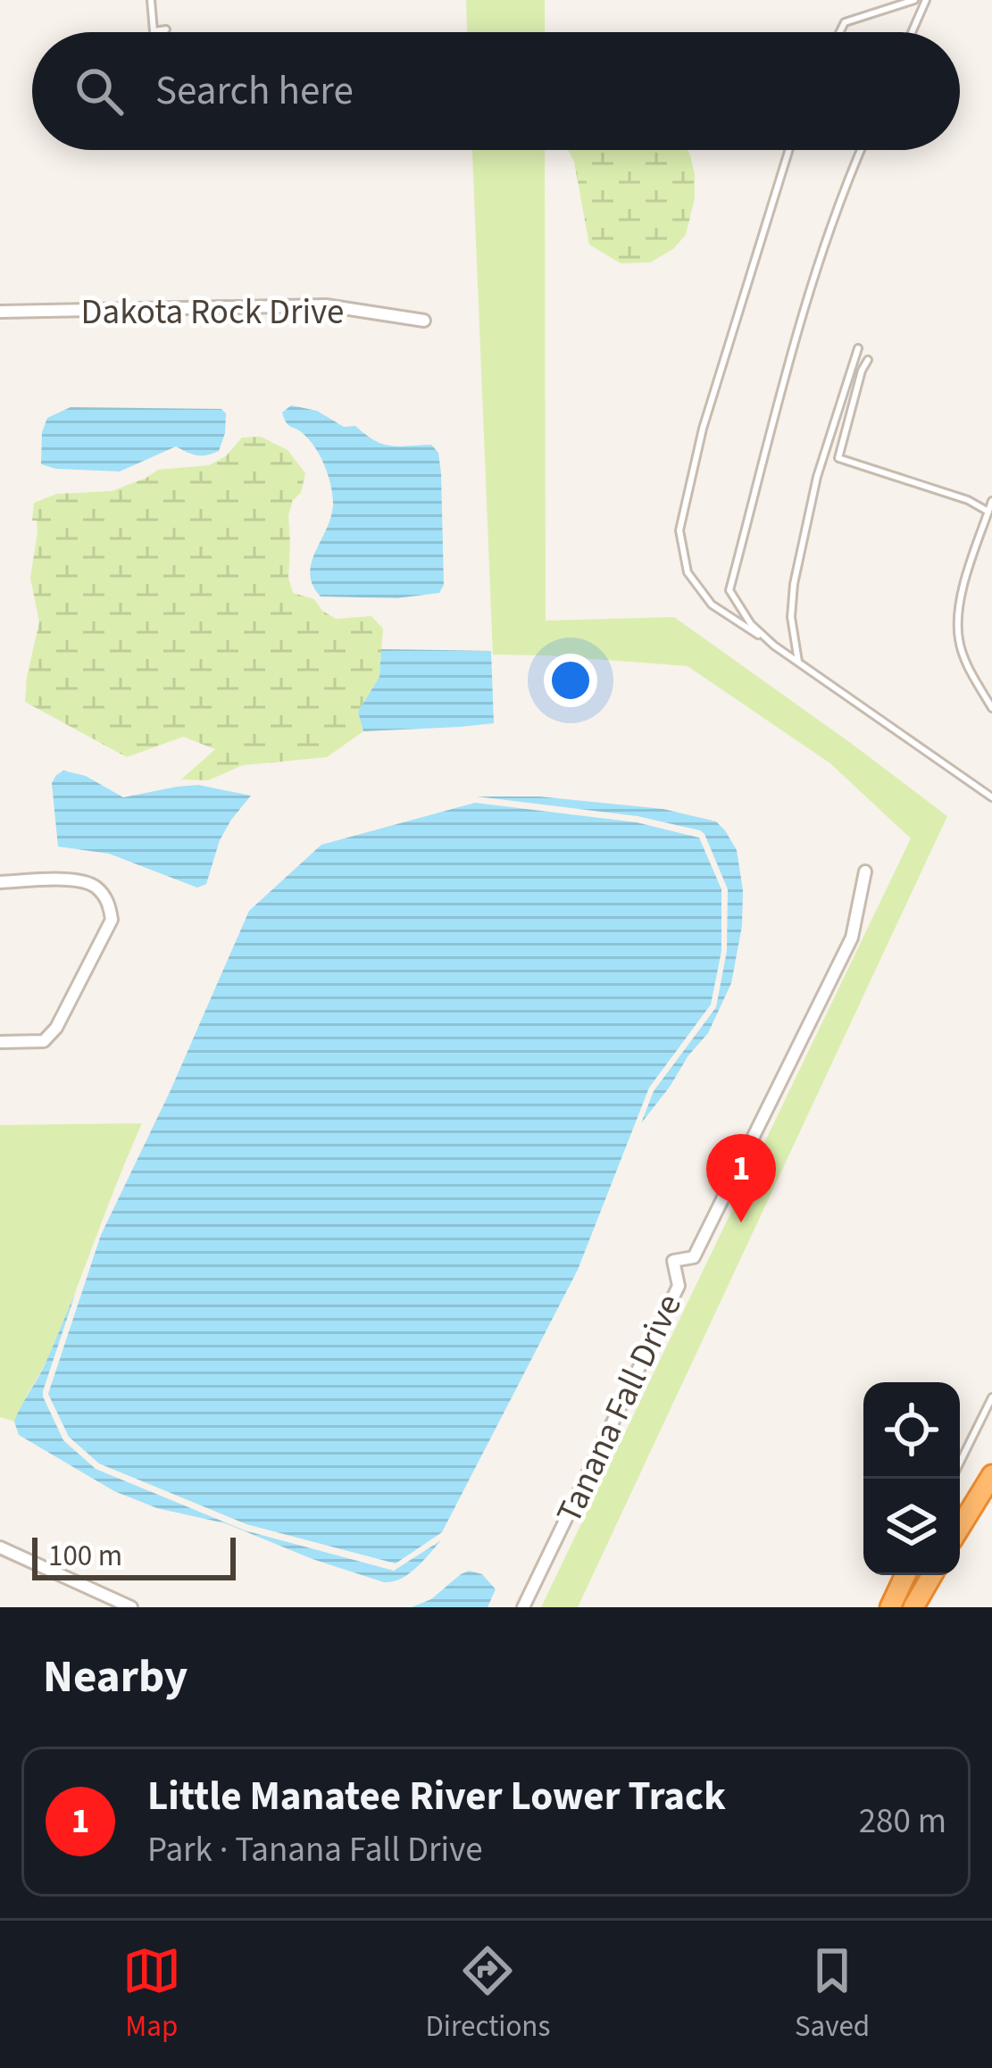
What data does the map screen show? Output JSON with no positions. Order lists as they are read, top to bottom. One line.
{"streets":{"street":["Dakota Rock Drive","Tanana Fall Drive"]},"scale_bar":"100 m","page":{"search":"Search here","pins":"1","scale":"100 m","heading":"Nearby","list":[{"mark":"1","name":"Little Manatee River Lower Track","note":"Park · Tanana Fall Drive","value":"280 m"}],"nav":["Map","Directions","Saved"]}}
